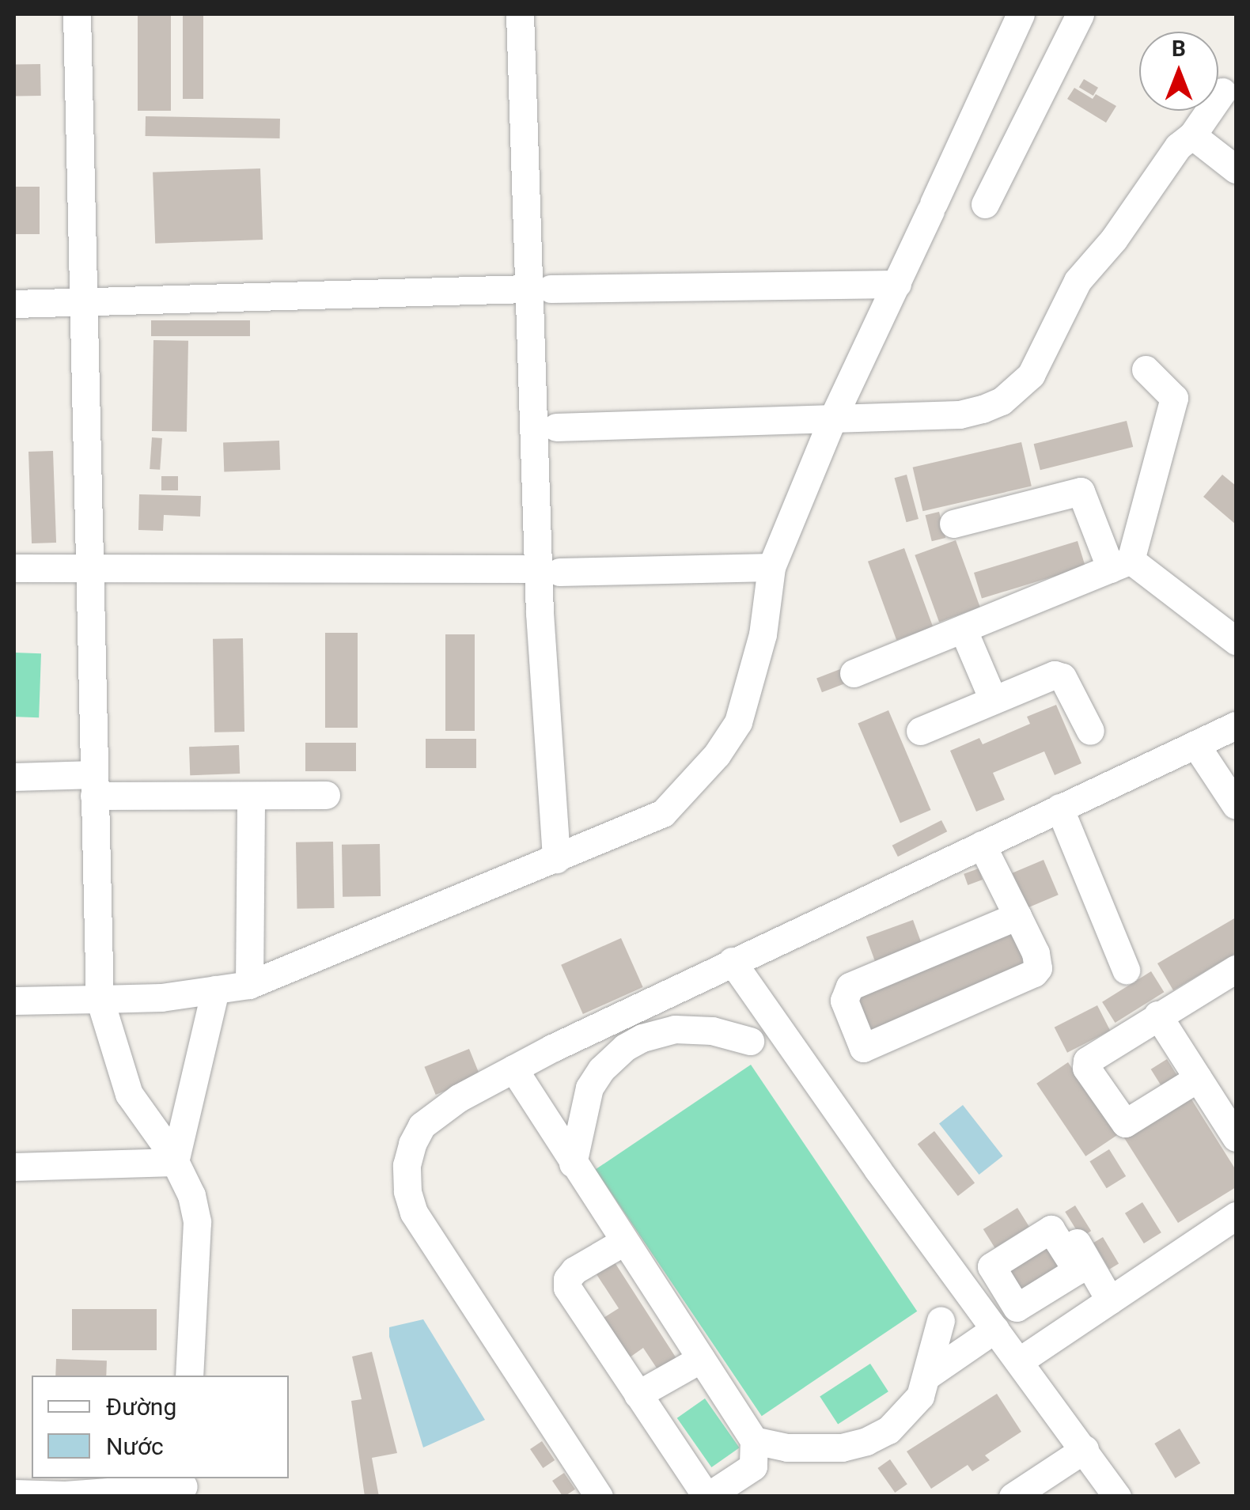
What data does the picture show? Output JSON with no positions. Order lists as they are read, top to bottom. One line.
{"legend":["Đường","Nước"],"north":"top"}
